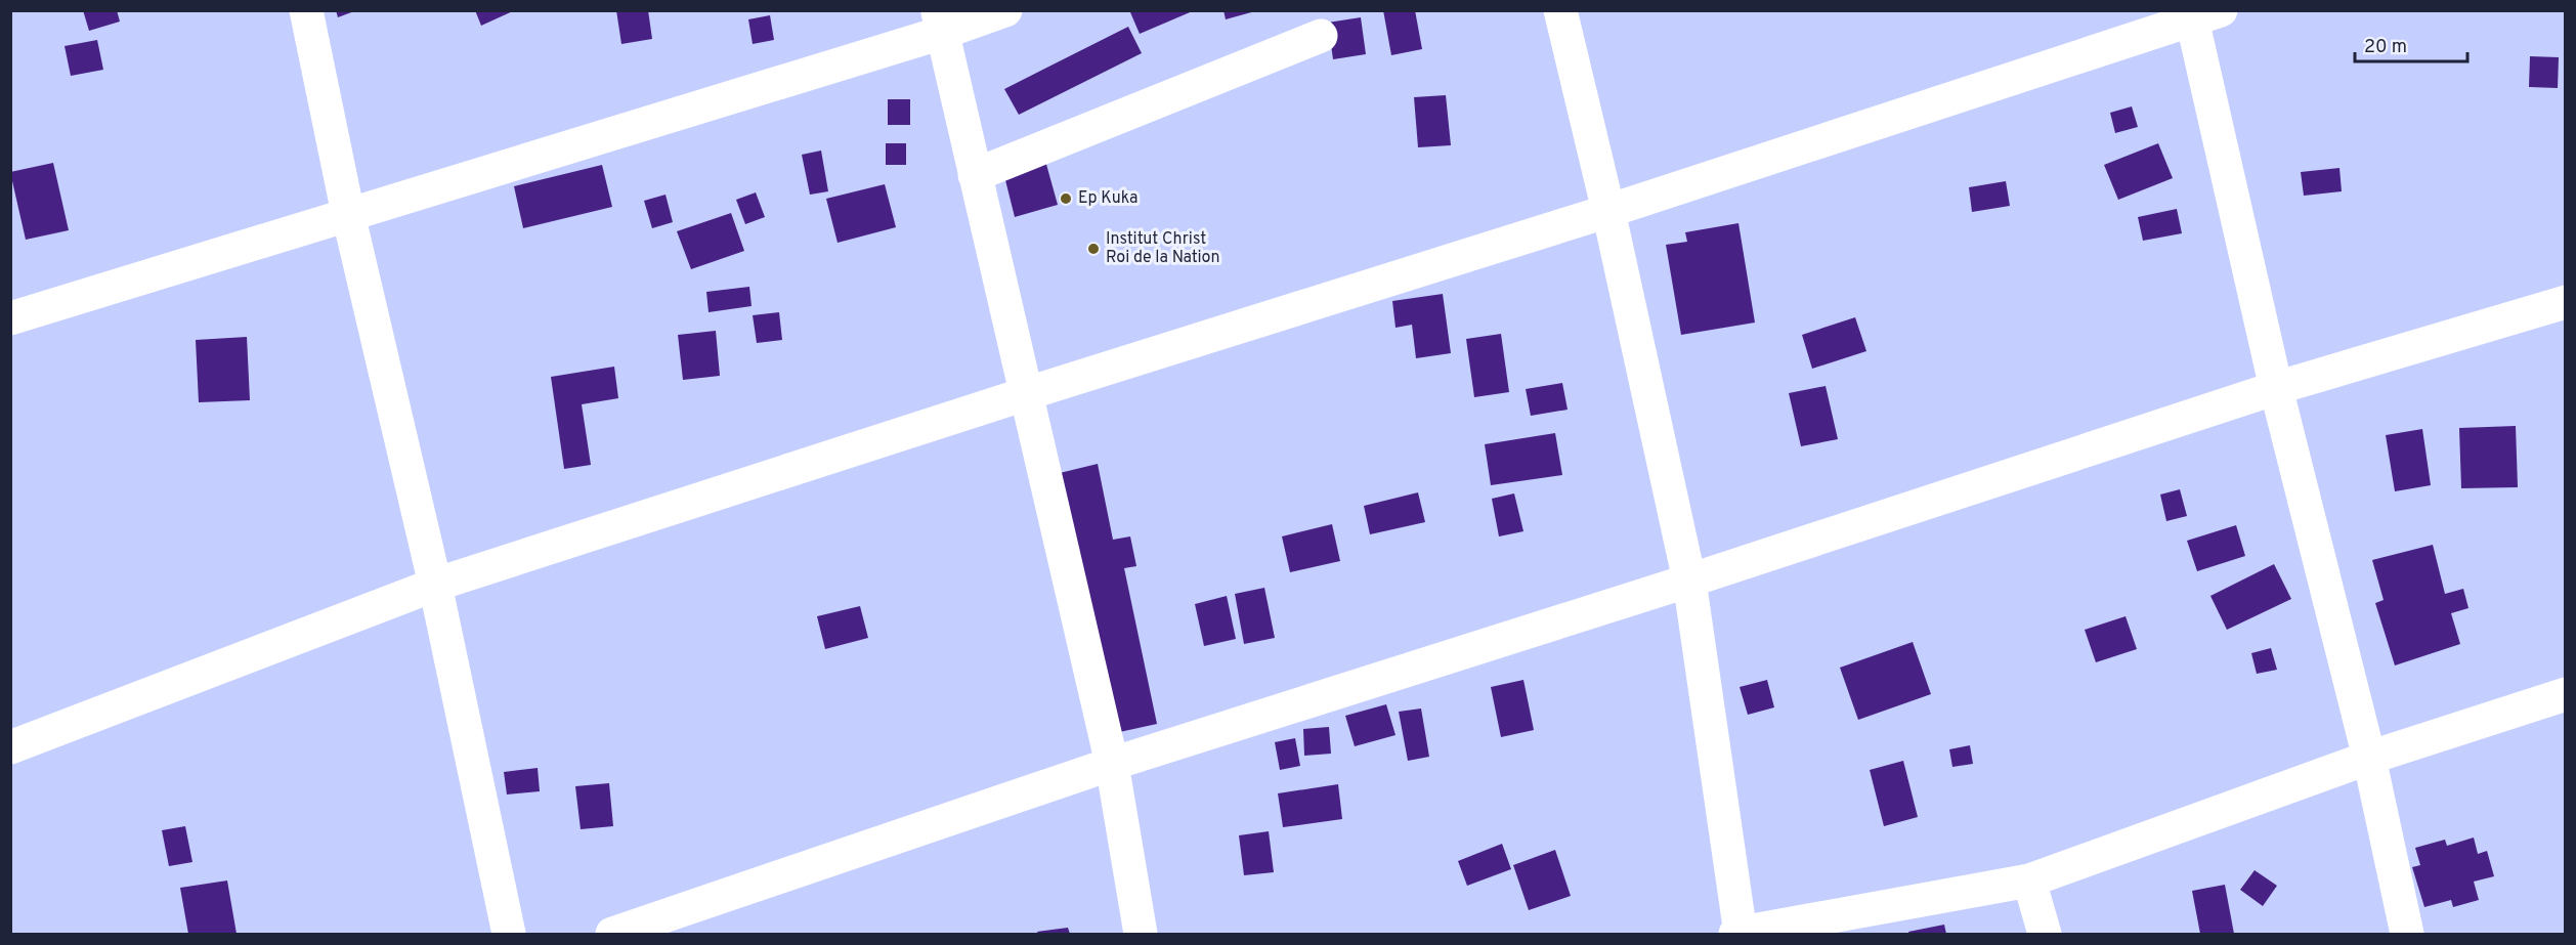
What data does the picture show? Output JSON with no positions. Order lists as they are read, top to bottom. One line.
{"places":["Ep Kuka","Institut Christ Roi de la Nation"],"scale_bar":"20 m"}
